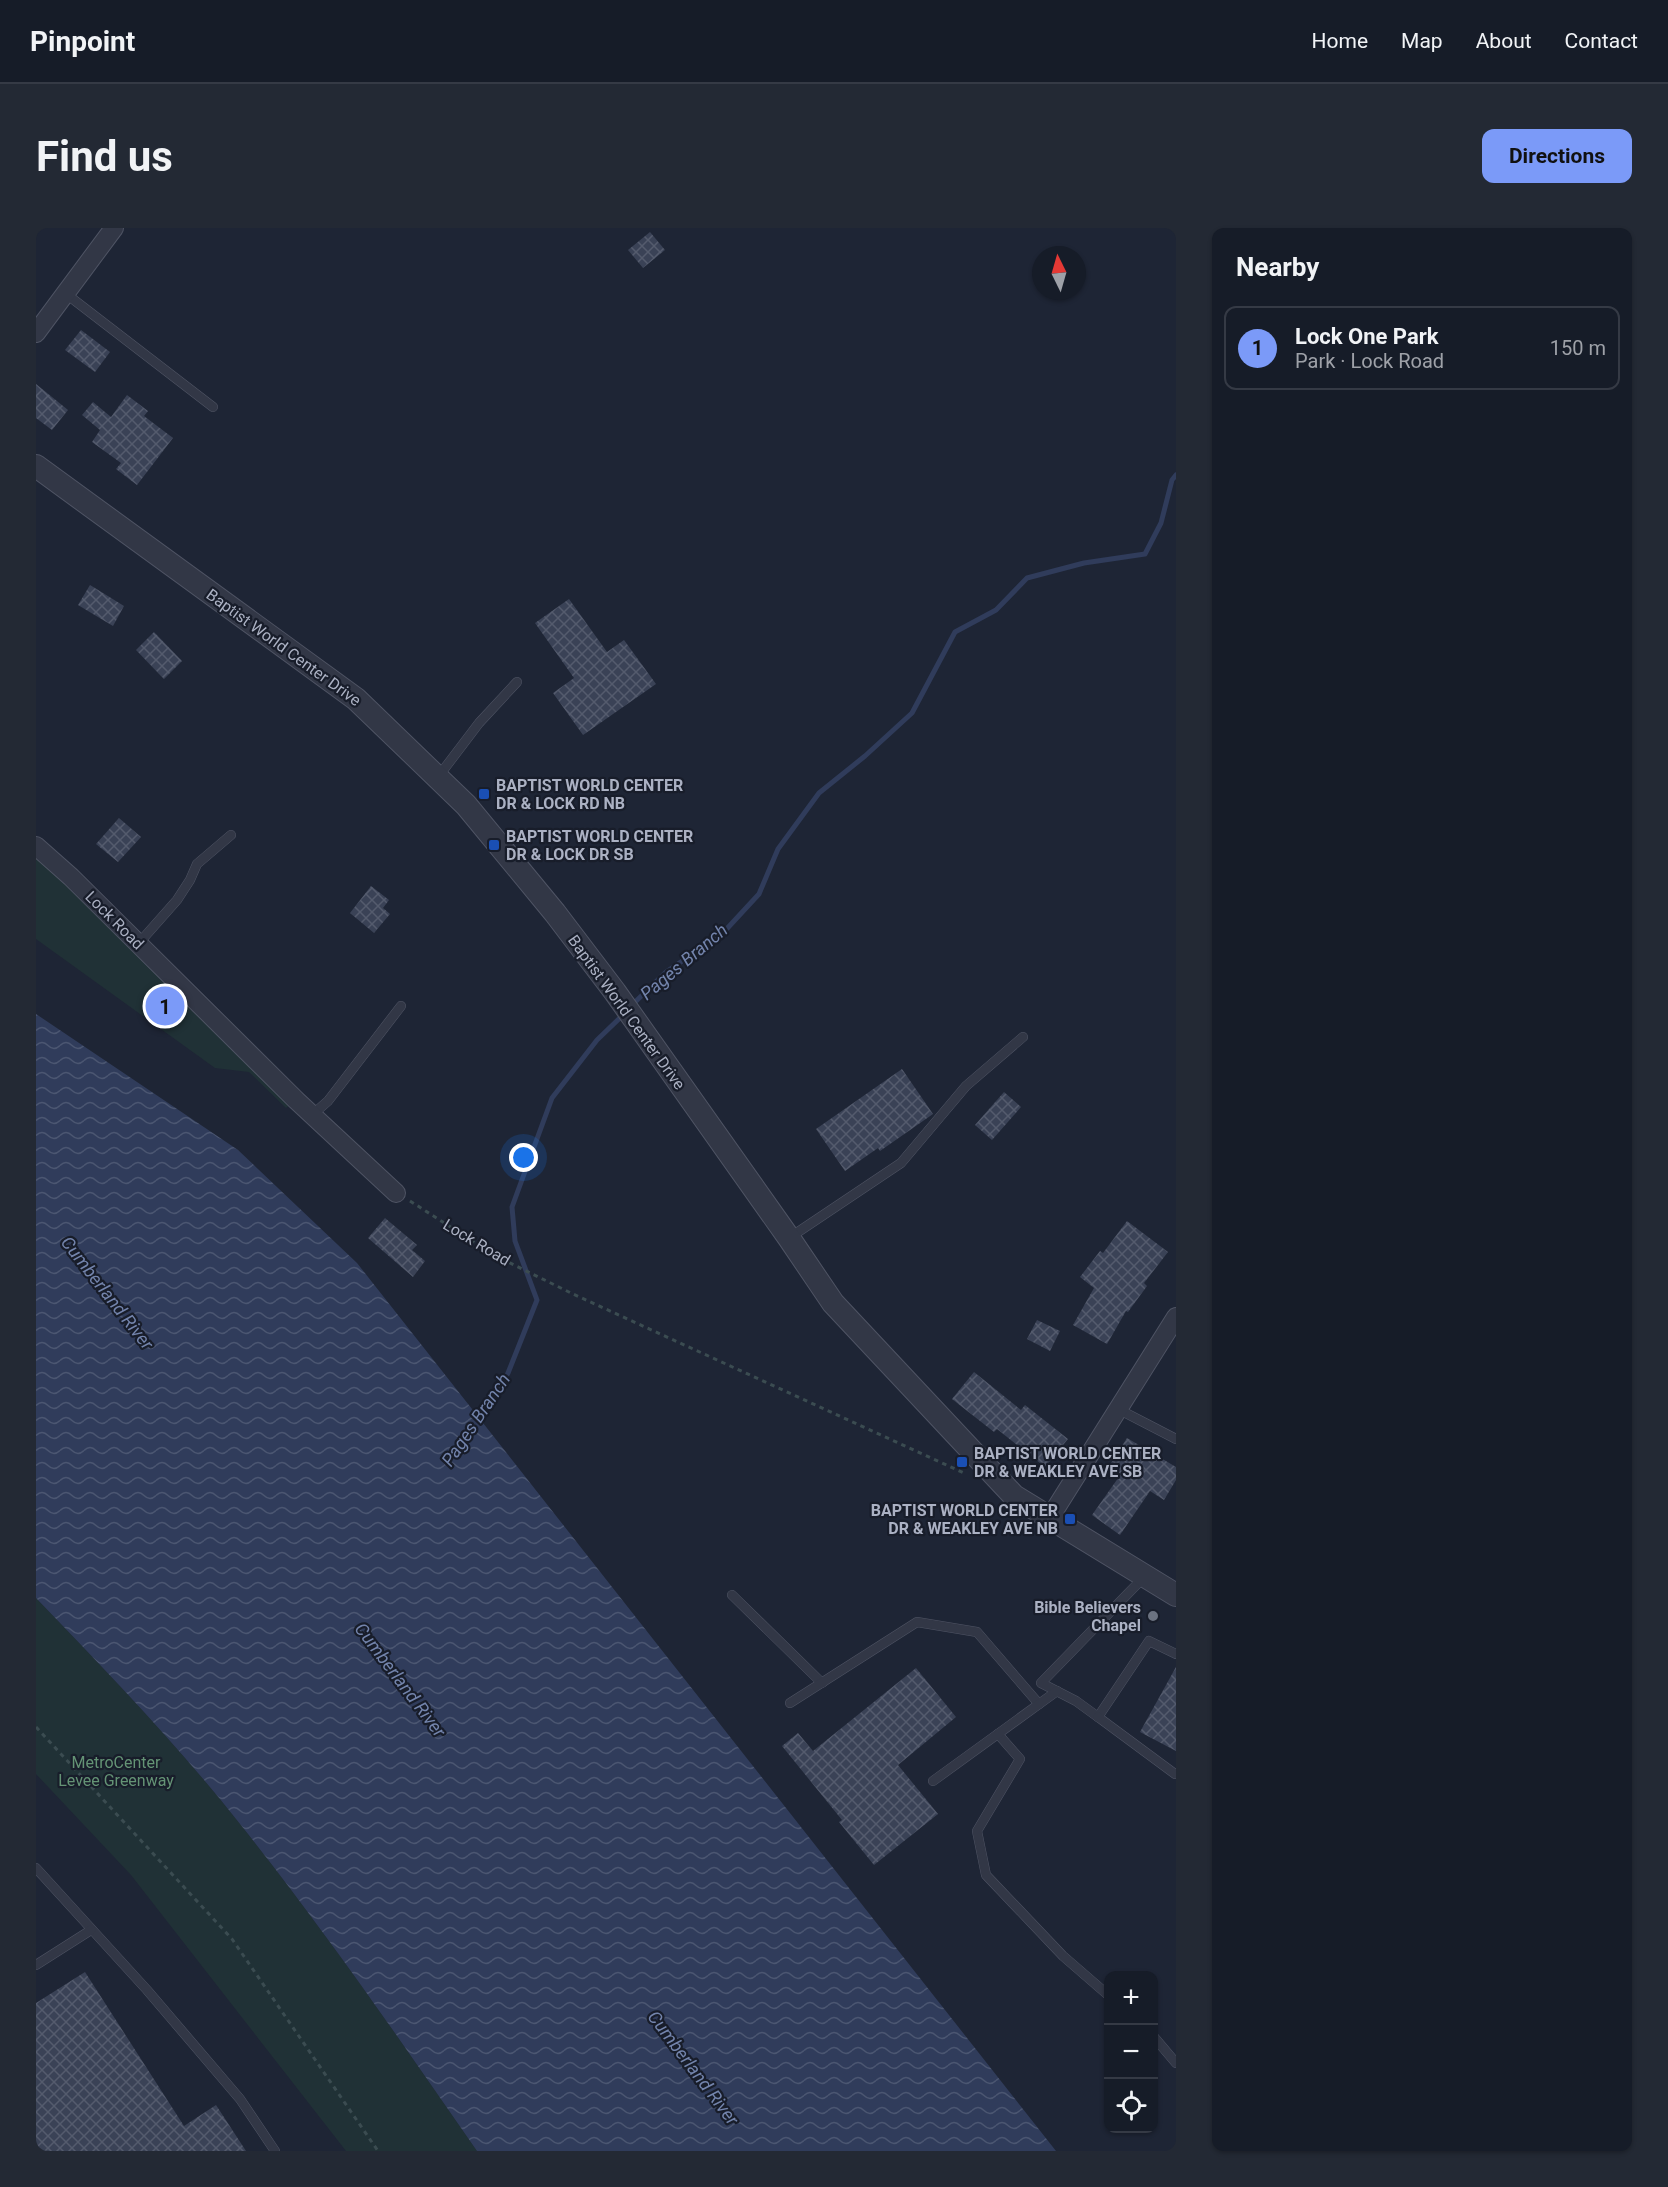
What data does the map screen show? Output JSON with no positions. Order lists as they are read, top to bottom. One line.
{"streets":{"street":["Baptist World Center Drive","Lock Road"]},"water":["Pages Branch","Cumberland River"],"parks":["MetroCenter Levee Greenway"],"places":{"transit":["BAPTIST WORLD CENTER DR & LOCK RD NB","BAPTIST WORLD CENTER DR & LOCK DR SB","BAPTIST WORLD CENTER DR & WEAKLEY AVE SB","BAPTIST WORLD CENTER DR & WEAKLEY AVE NB"],"other":["Bible Believers Chapel"]},"north":"top","page":{"header":"Pinpoint","nav":["Home","Map","About","Contact"],"buttons":"Directions","title":"Find us","heading":"Nearby","list":[{"mark":"1","name":"Lock One Park","note":"Park · Lock Road","value":"150 m"}],"pins":"1","map_buttons":["+","−"]}}
